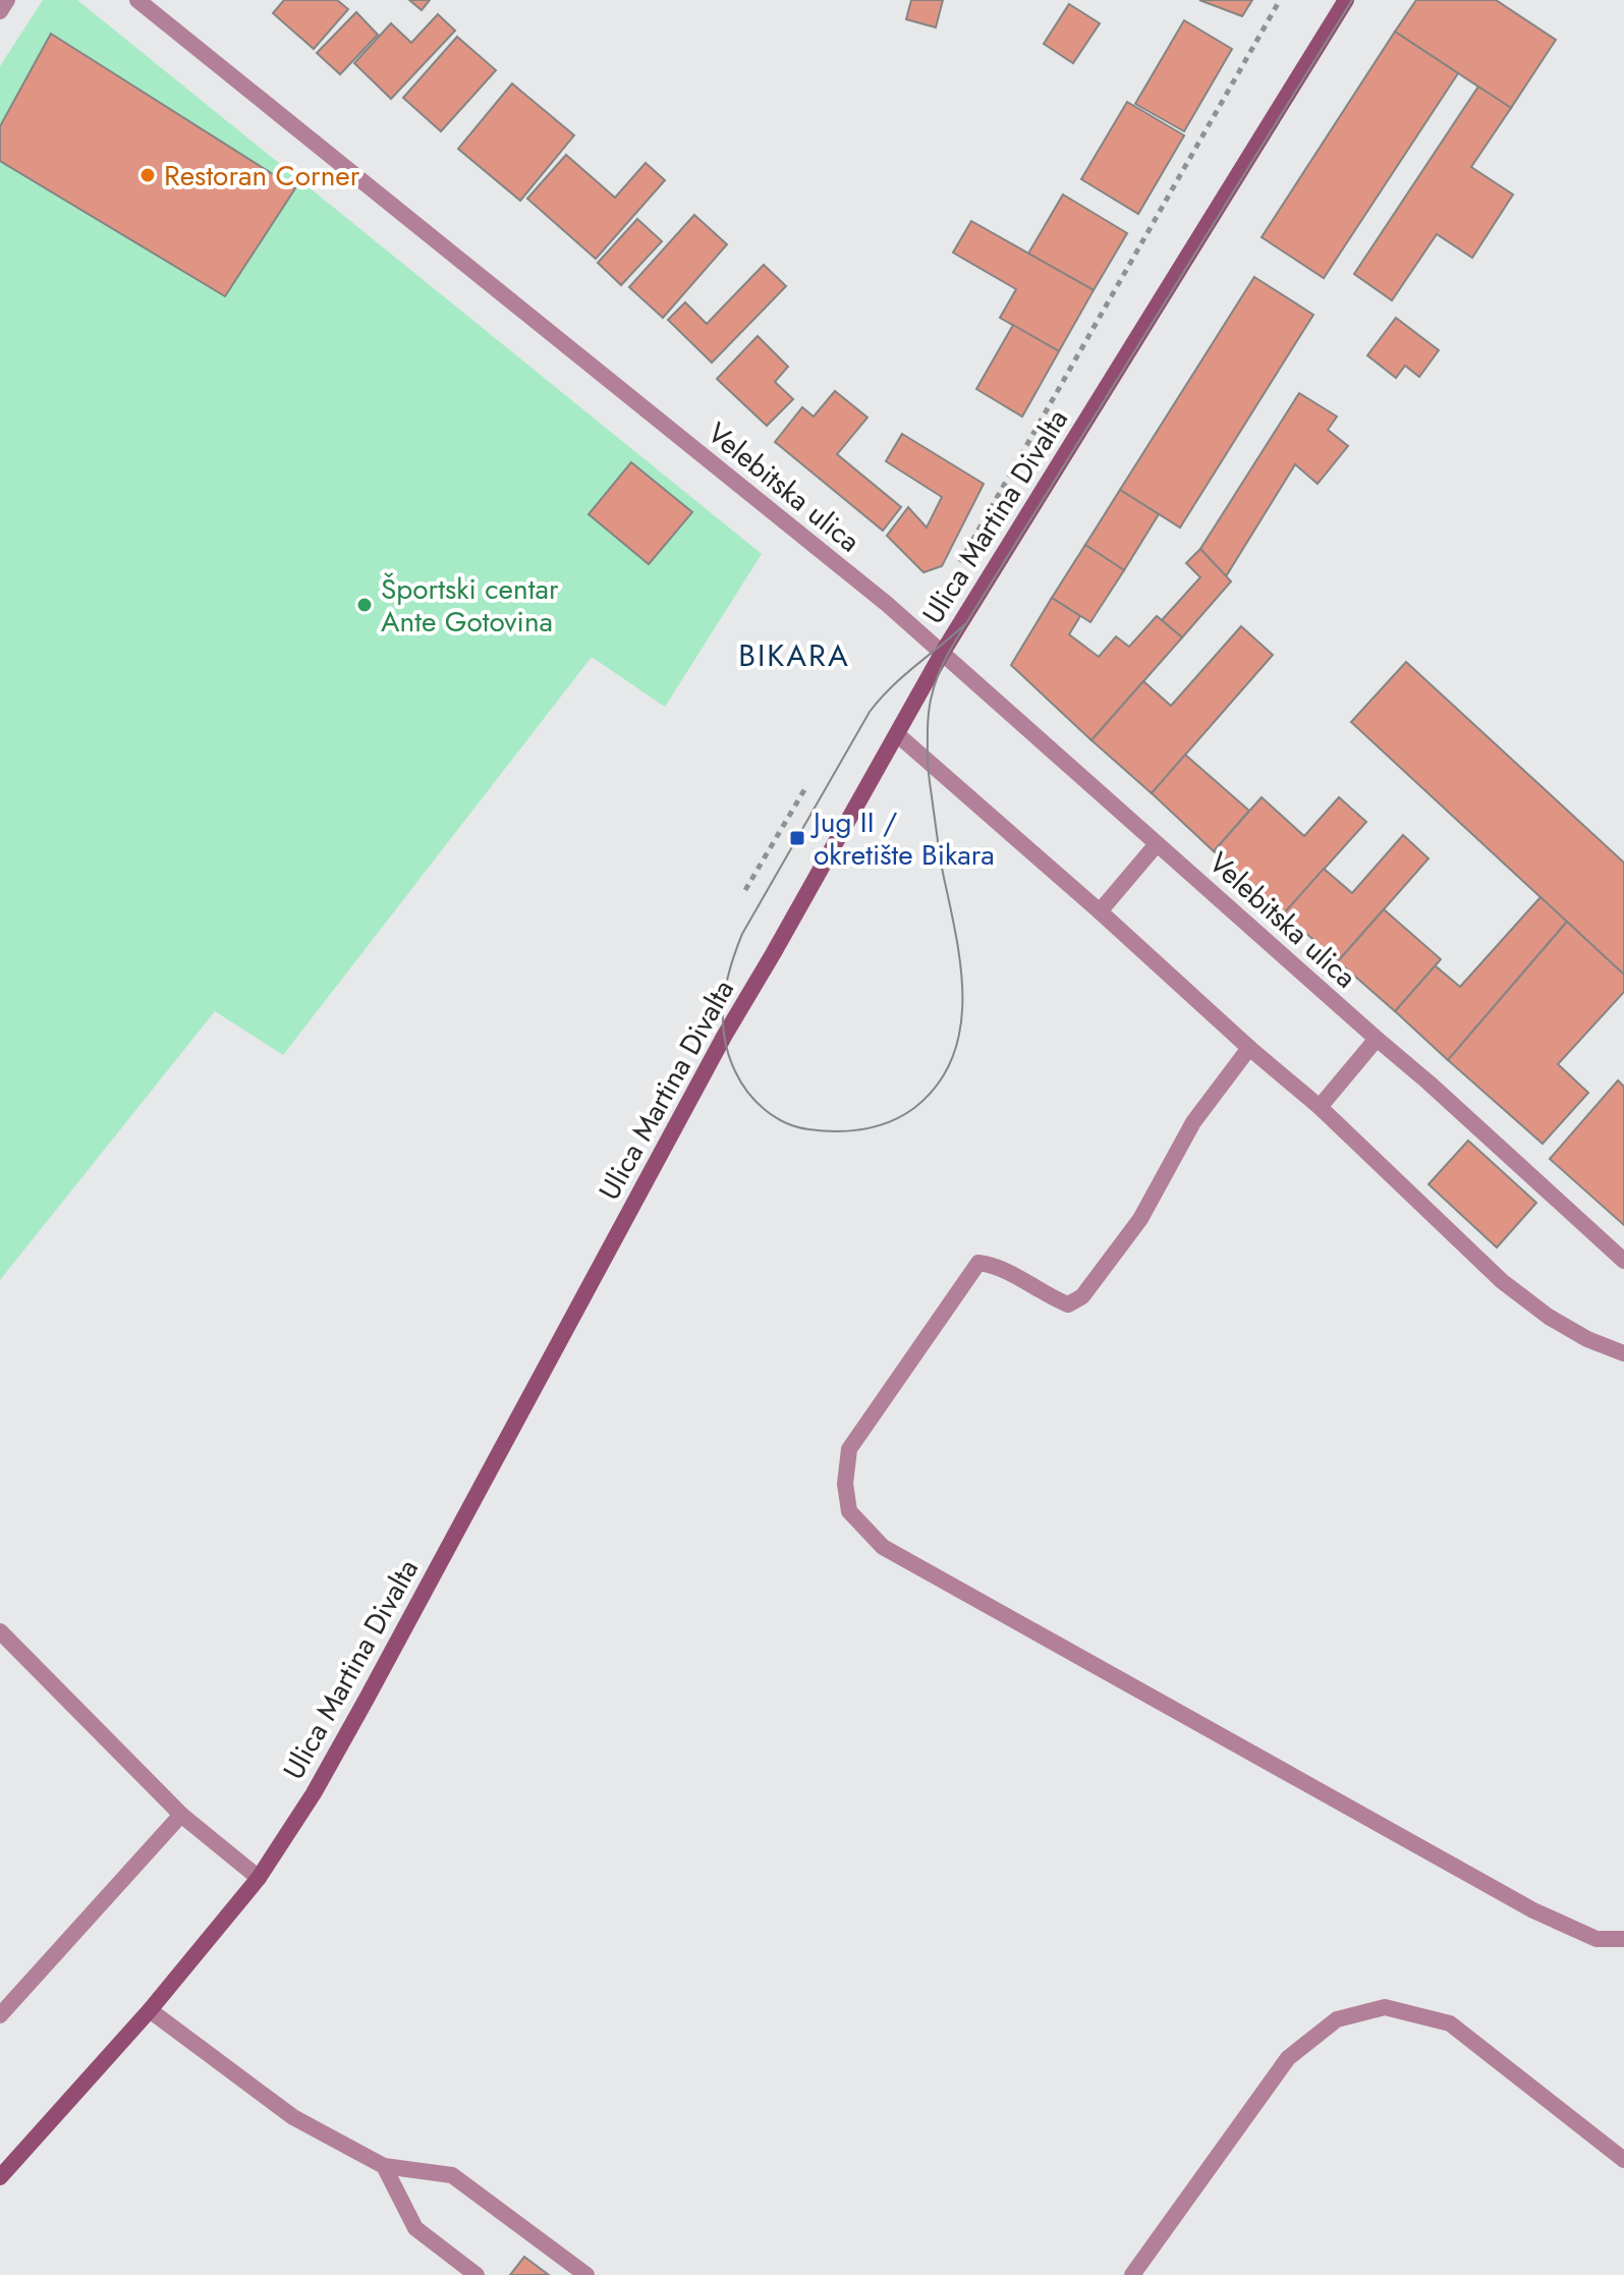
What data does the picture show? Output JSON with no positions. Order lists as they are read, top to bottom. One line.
{"streets":{"street":["Velebitska ulica","Ulica Martina Divalta"]},"crossings":[["Velebitska ulica","Ulica Martina Divalta"]],"districts":["BIKARA"],"places":{"other":["Restoran Corner","Športski centar Ante Gotovina"],"transit":["Jug II / okretište Bikara"]}}
